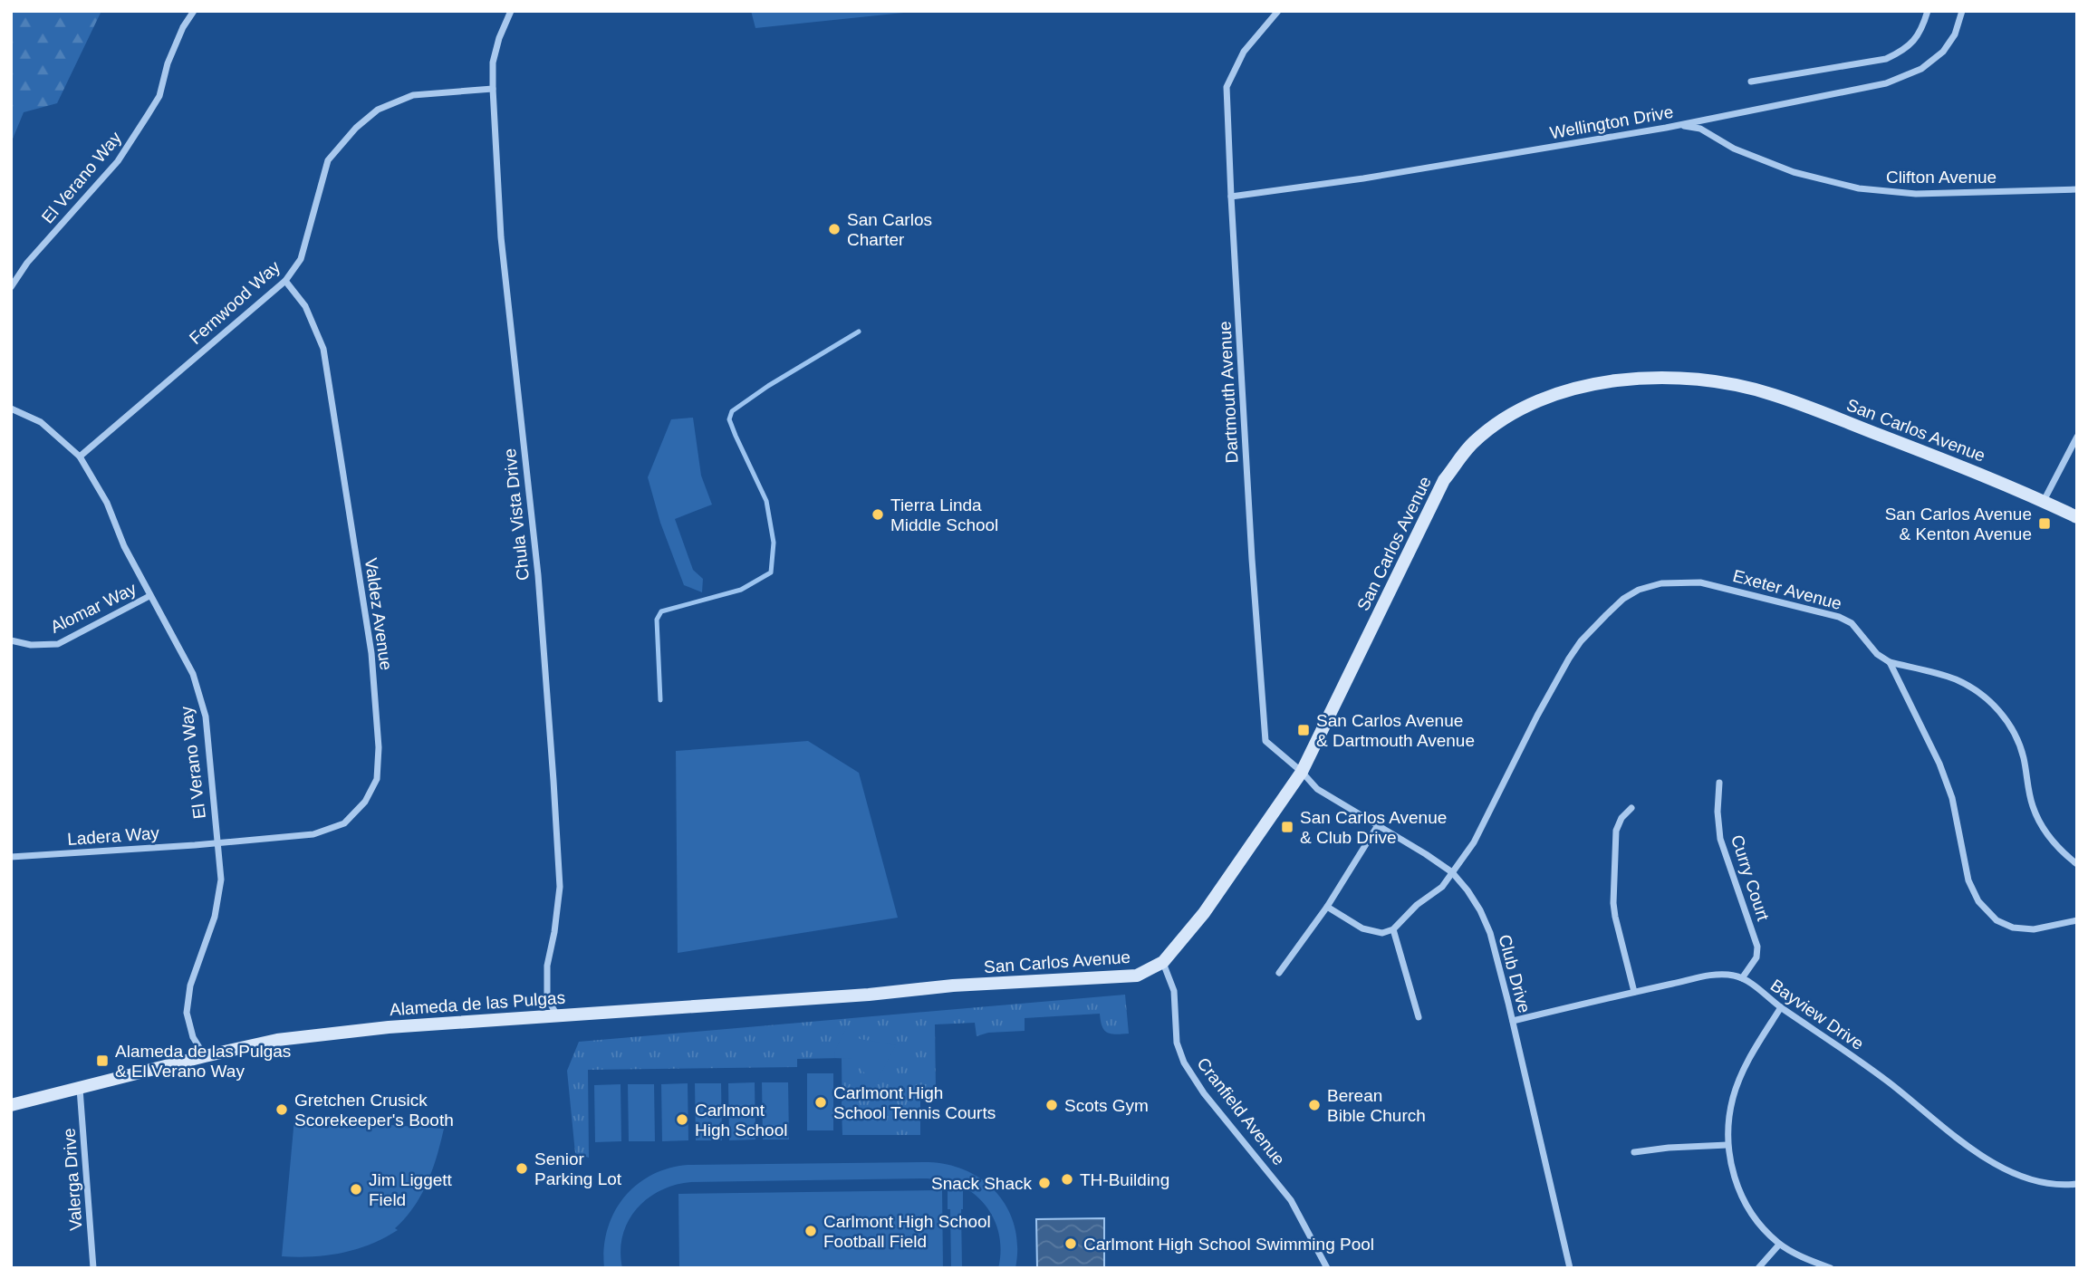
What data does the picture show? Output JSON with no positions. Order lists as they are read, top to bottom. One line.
{"streets":{"main road":["San Carlos Avenue","Alameda de las Pulgas"],"street":["Wellington Drive","Clifton Avenue","El Verano Way","Fernwood Way","Dartmouth Avenue","Chula Vista Drive","Exeter Avenue","Alomar Way","Valdez Avenue","Ladera Way","Curry Court","Club Drive","Bayview Drive","Cranfield Avenue","Valerga Drive"]},"crossings":[["Wellington Drive","Clifton Avenue"],["Wellington Drive","Dartmouth Avenue"],["El Verano Way","Fernwood Way"],["El Verano Way","Alomar Way"],["El Verano Way","Valdez Avenue"],["El Verano Way","Ladera Way"],["El Verano Way","Alameda de las Pulgas"],["Fernwood Way","Chula Vista Drive"],["Fernwood Way","Valdez Avenue"],["Dartmouth Avenue","San Carlos Avenue"],["Dartmouth Avenue","Club Drive"],["San Carlos Avenue","Club Drive"],["San Carlos Avenue","Alameda de las Pulgas"],["San Carlos Avenue","Cranfield Avenue"],["Chula Vista Drive","Alameda de las Pulgas"],["Exeter Avenue","Club Drive"],["Valdez Avenue","Ladera Way"],["Curry Court","Bayview Drive"],["Alameda de las Pulgas","Valerga Drive"]],"places":{"other":["San Carlos Charter","Tierra Linda Middle School","Carlmont High School Tennis Courts","Scots Gym","Berean Bible Church","Gretchen Crusick Scorekeeper's Booth","Carlmont High School","Senior Parking Lot","TH-Building","Snack Shack","Jim Liggett Field","Carlmont High School Football Field","Carlmont High School Swimming Pool"],"transit":["San Carlos Avenue & Kenton Avenue","San Carlos Avenue & Dartmouth Avenue","San Carlos Avenue & Club Drive","Alameda de las Pulgas & El Verano Way"]}}
